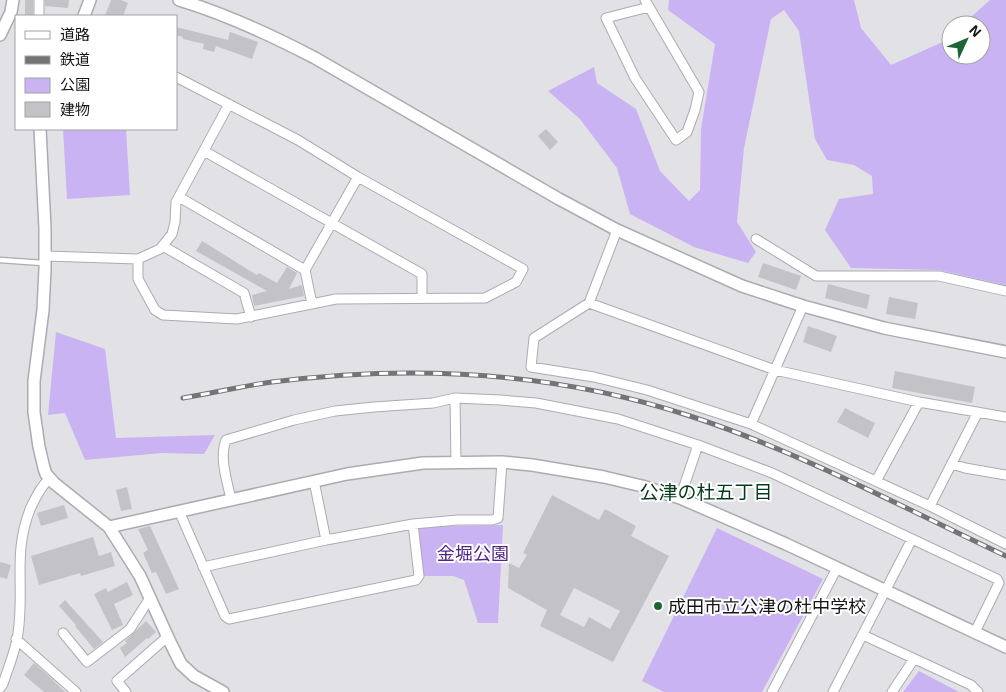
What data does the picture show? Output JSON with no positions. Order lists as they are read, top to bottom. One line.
{"districts":["公津の杜五丁目"],"parks":["金堀公園"],"places":["成田市立公津の杜中学校"],"legend":["道路","鉄道","公園","建物"],"north":"top right"}
